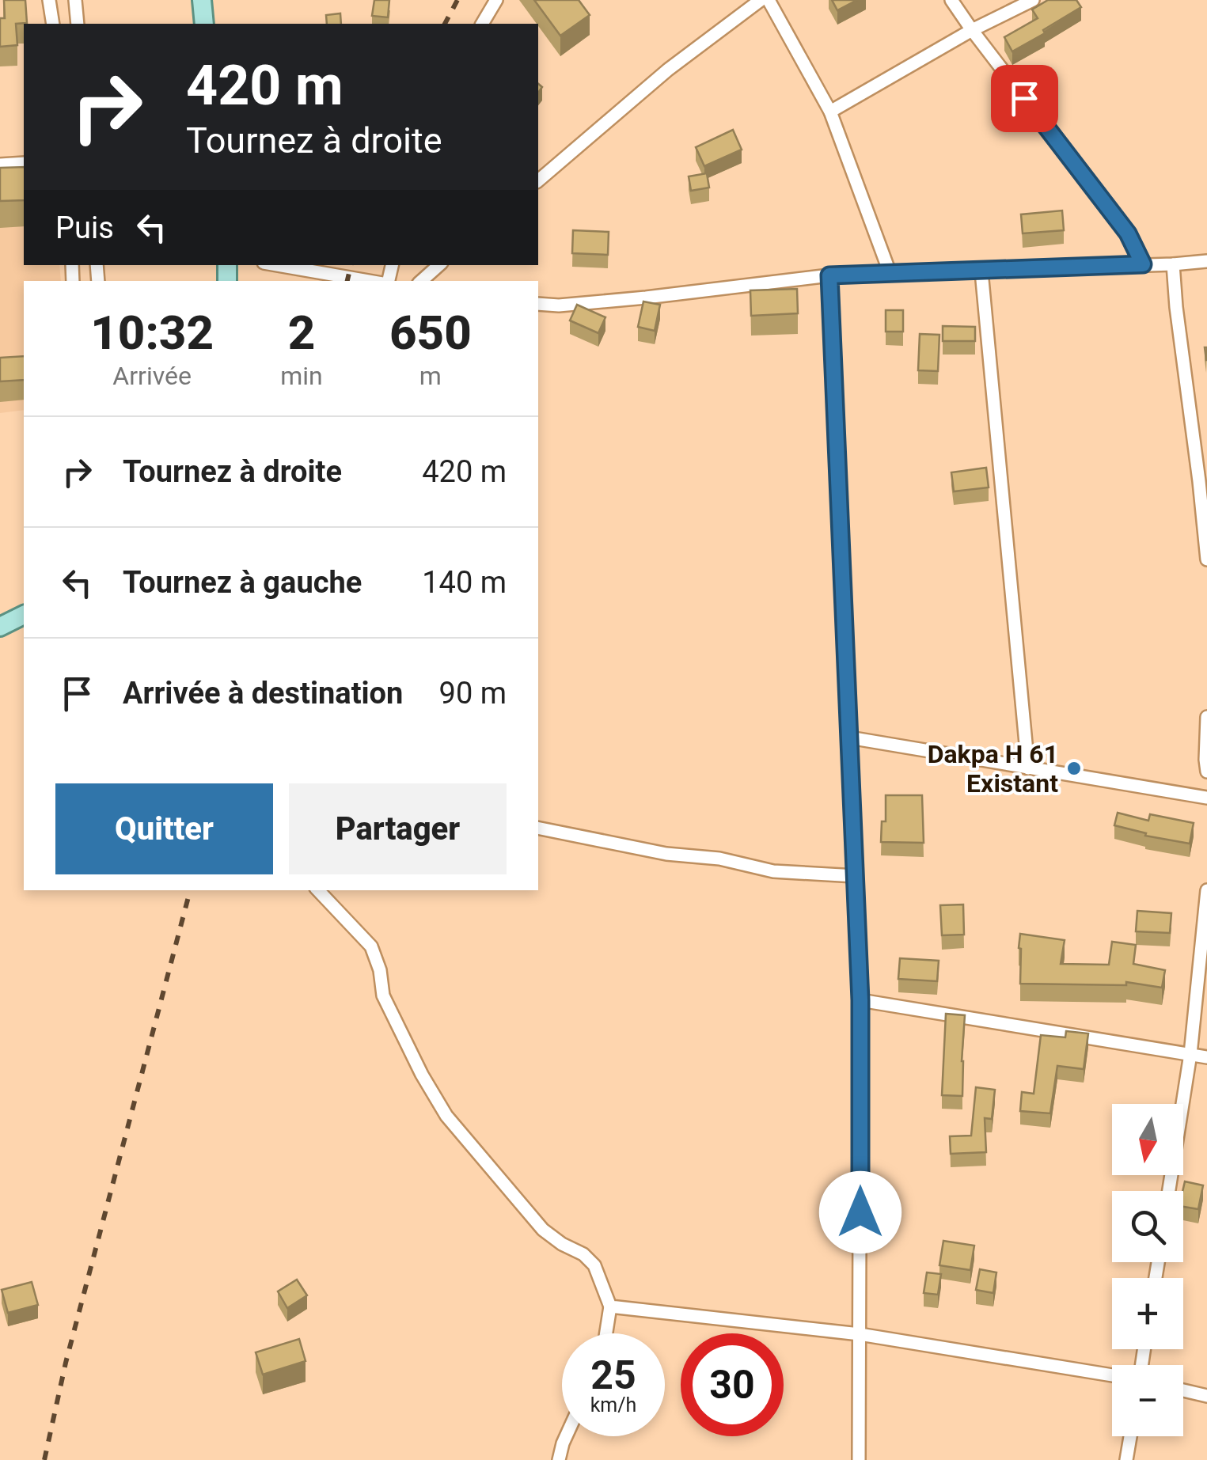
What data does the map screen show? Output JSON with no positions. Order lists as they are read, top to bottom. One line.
{"places":["Dakpa H 61 Existant"],"north":"bottom","page":{"turn":["420 m","Tournez à droite"],"then":"Puis","eta":["10:32","Arrivée","2","min","650","m"],"list":[{"name":"Tournez à droite","value":"420 m"},{"name":"Tournez à gauche","value":"140 m"},{"name":"Arrivée à destination","value":"90 m"}],"buttons":["Quitter","Partager"],"map_buttons":["+","−"],"speed":"25 km/h","limit":"30"}}
